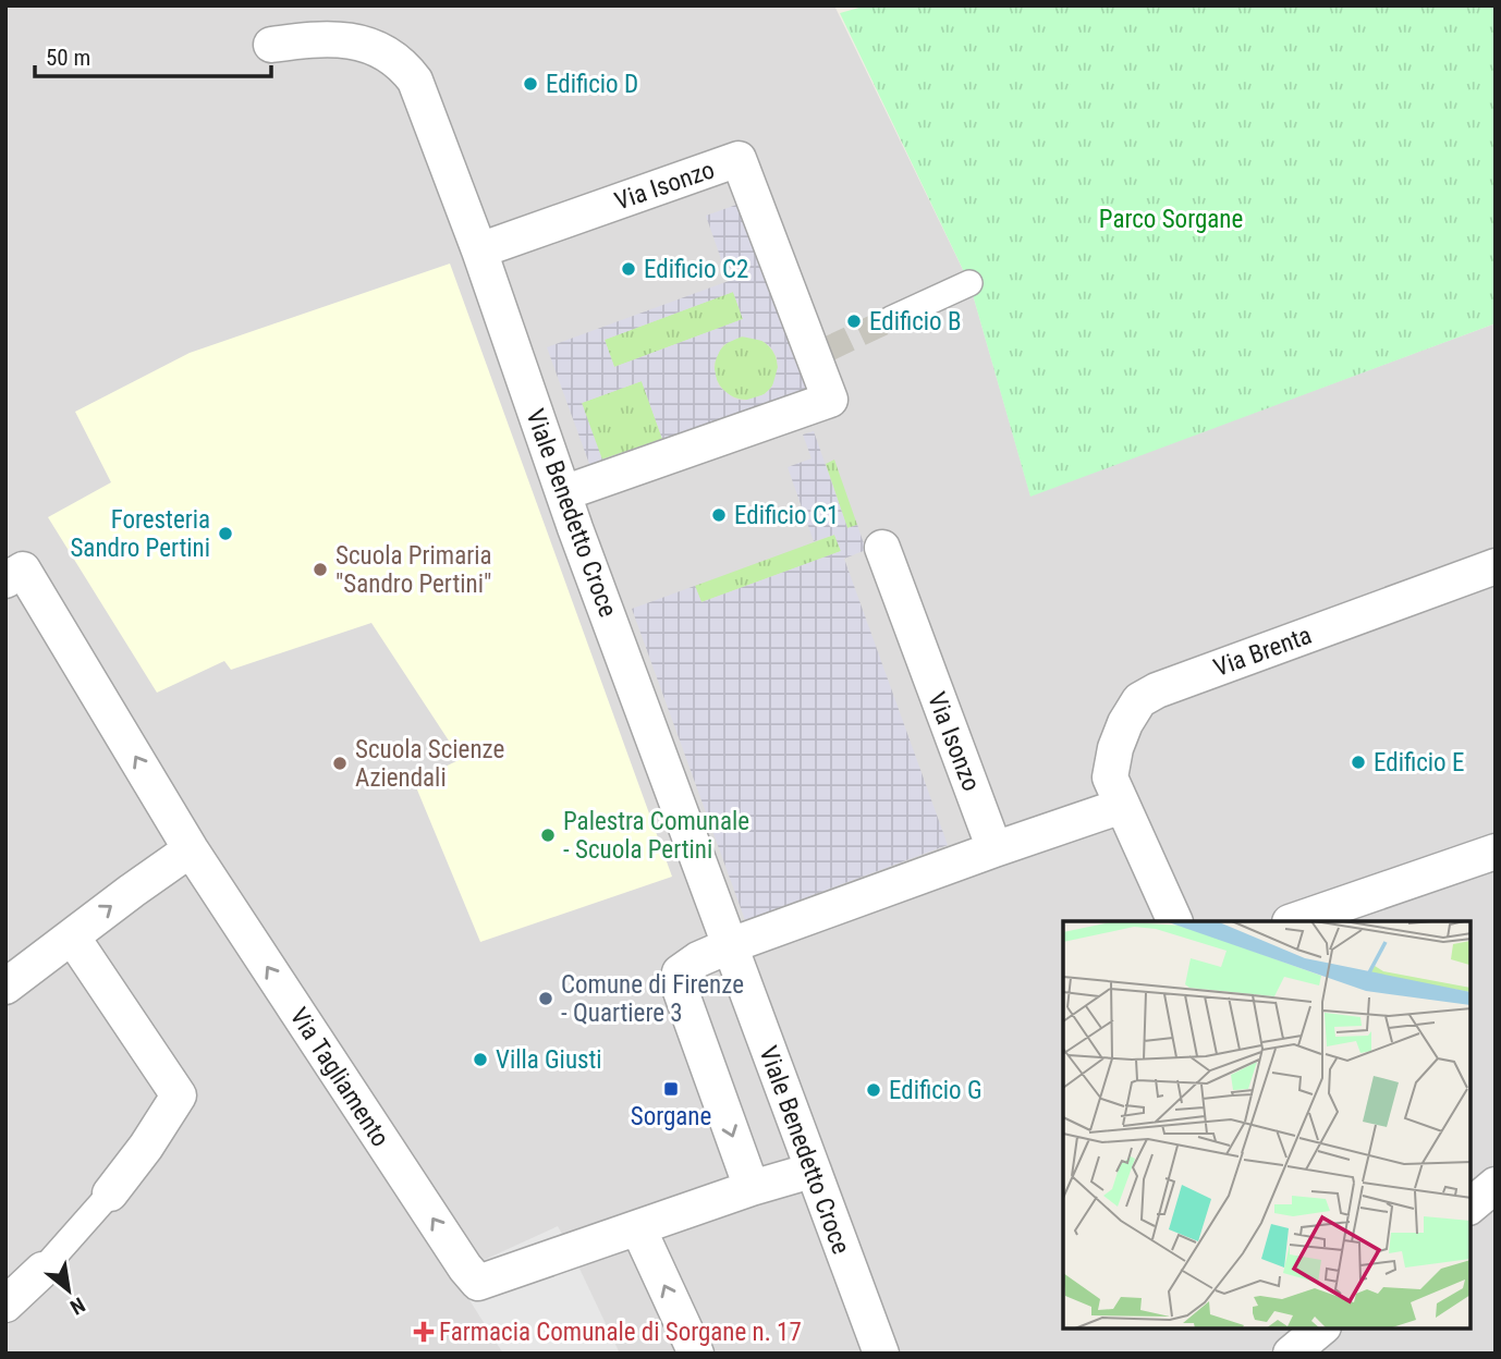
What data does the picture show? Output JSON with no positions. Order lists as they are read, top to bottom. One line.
{"streets":{"street":["Via Isonzo","Viale Benedetto Croce","Via Brenta","Via Tagliamento"]},"crossings":[["Via Isonzo","Viale Benedetto Croce"],["Viale Benedetto Croce","Via Tagliamento"]],"one_way":["Via Tagliamento"],"parks":["Parco Sorgane"],"places":{"other":["Edificio D","Edificio C2","Edificio B","Edificio C1","Foresteria Sandro Pertini","Scuola Primaria \"Sandro Pertini\"","Edificio E","Scuola Scienze Aziendali","Palestra Comunale - Scuola Pertini","Comune di Firenze - Quartiere 3","Villa Giusti","Edificio G"],"transit":["Sorgane"],"health":["Farmacia Comunale di Sorgane n. 17"]},"scale_bar":"50 m","north":"bottom right"}
